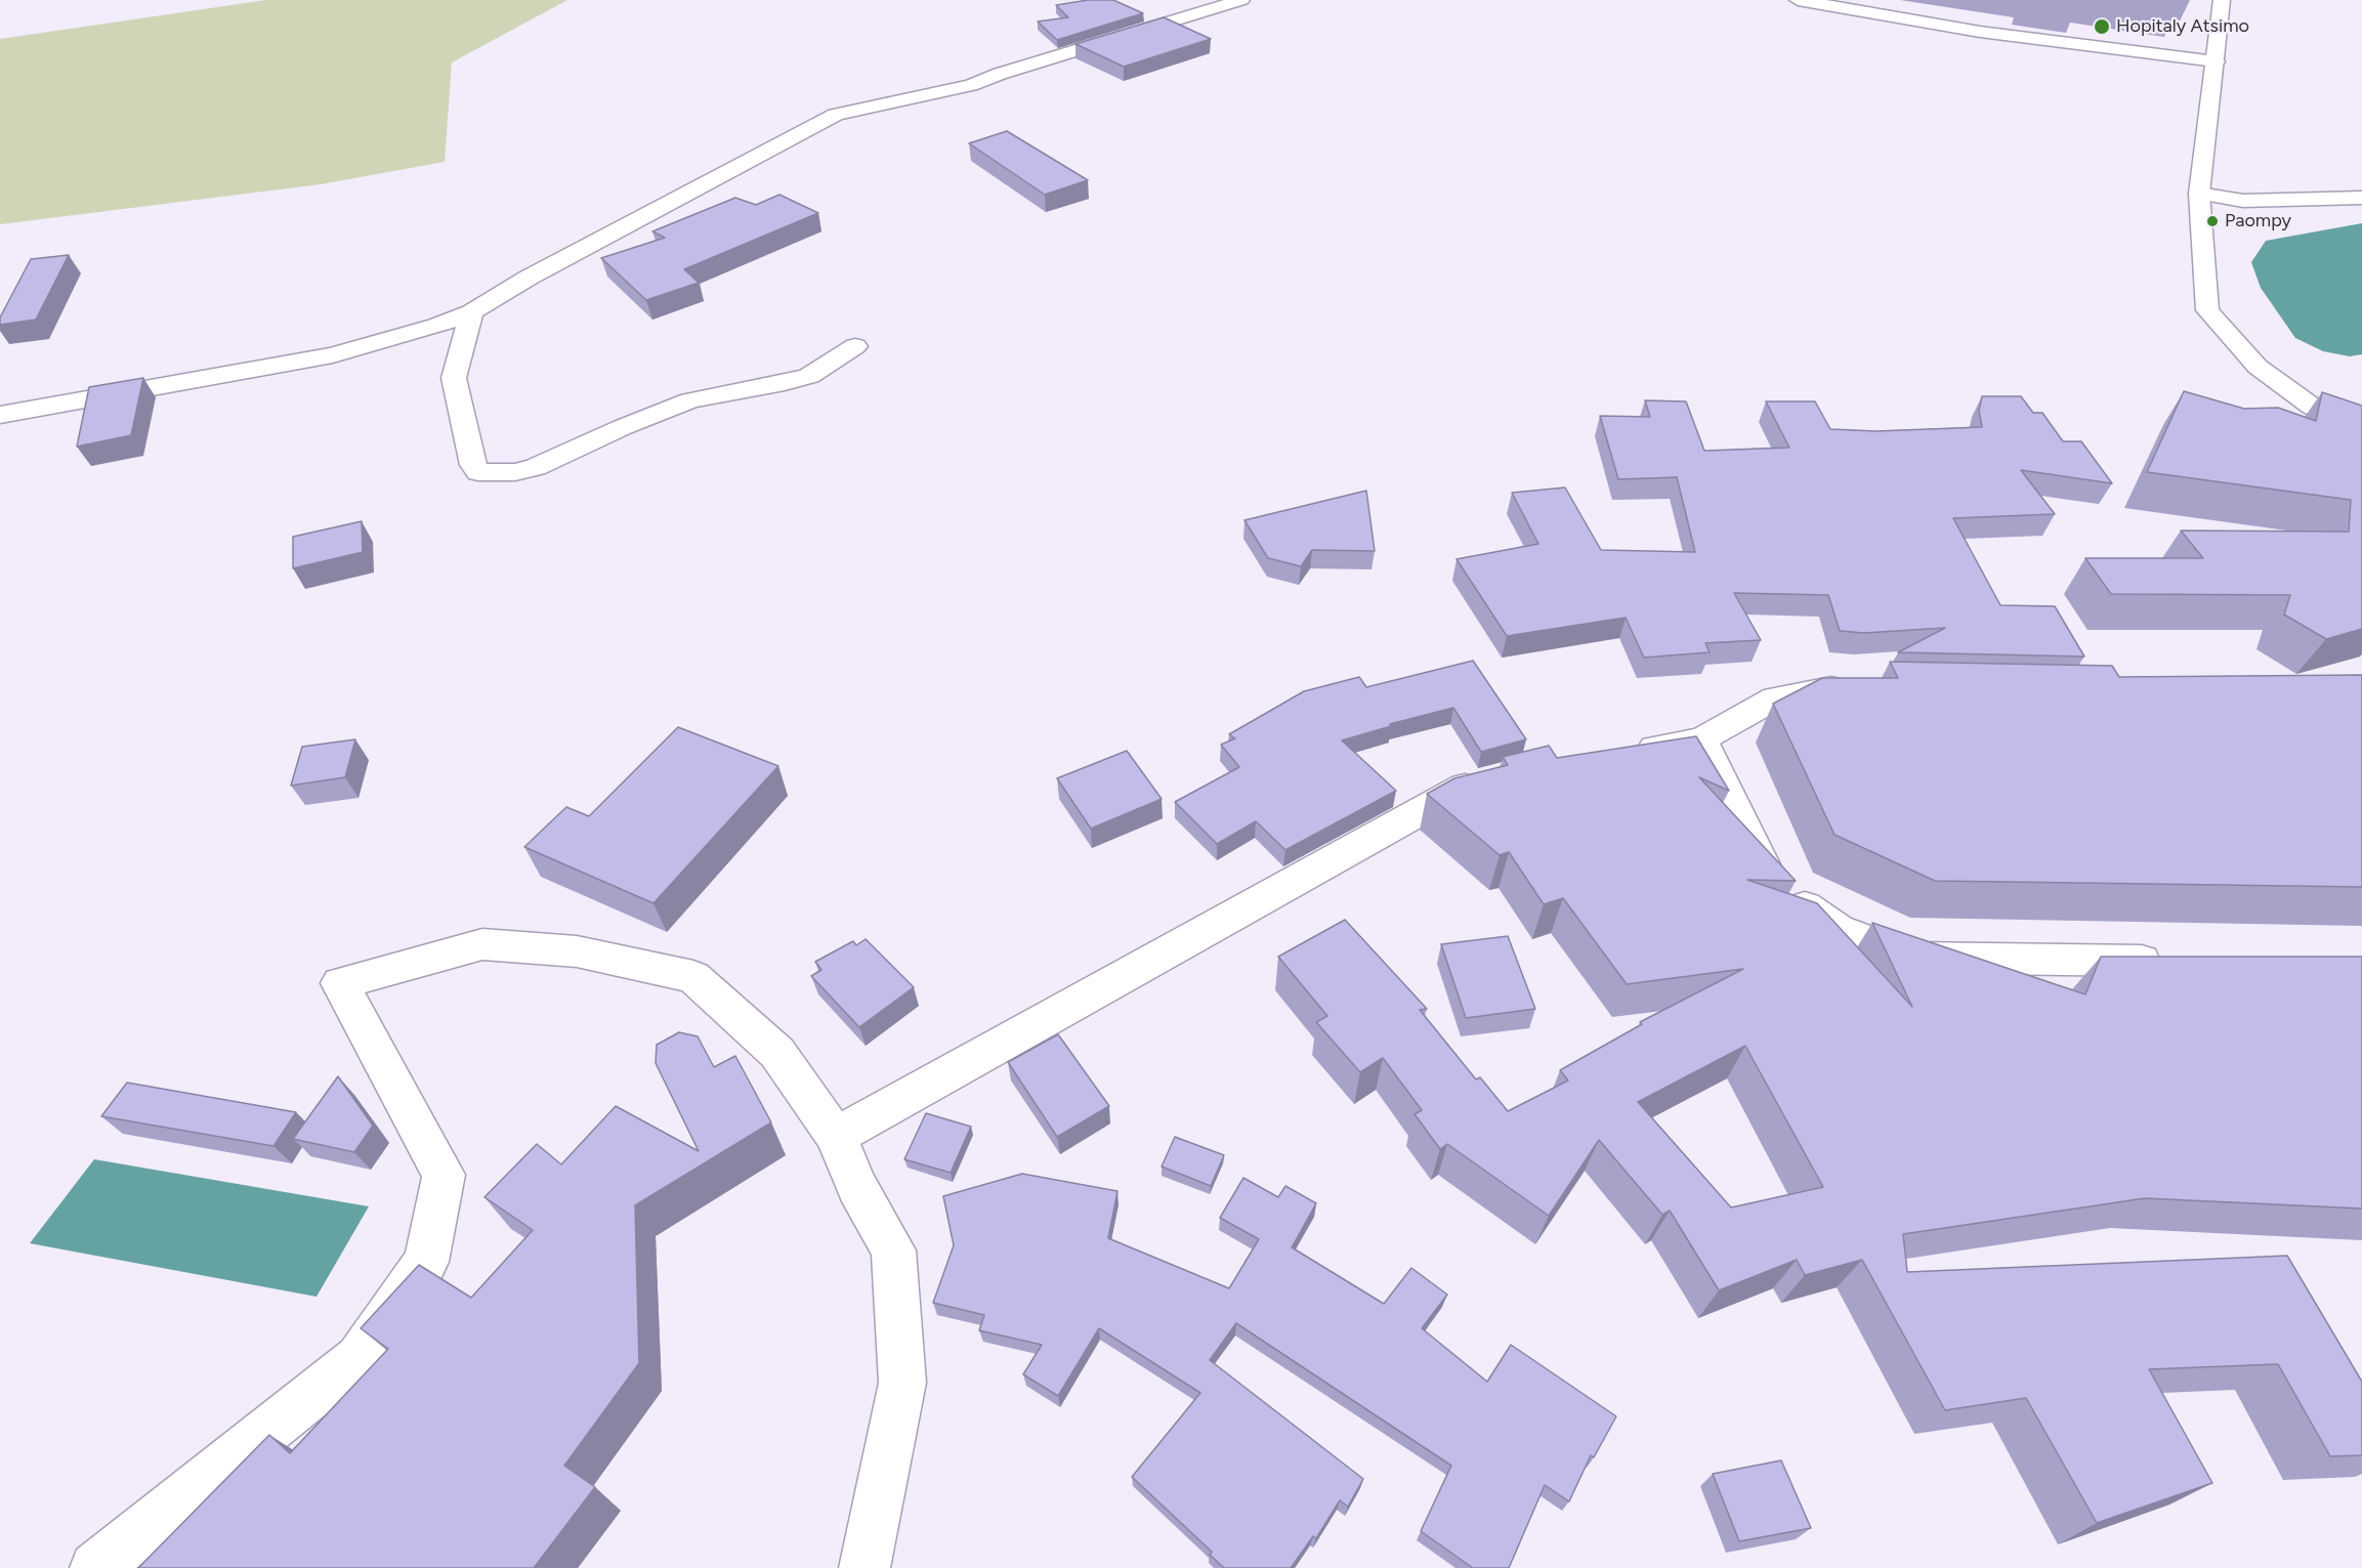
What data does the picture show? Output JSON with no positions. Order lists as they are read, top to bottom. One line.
{"places":["Hopitaly Atsimo","Paompy"]}
